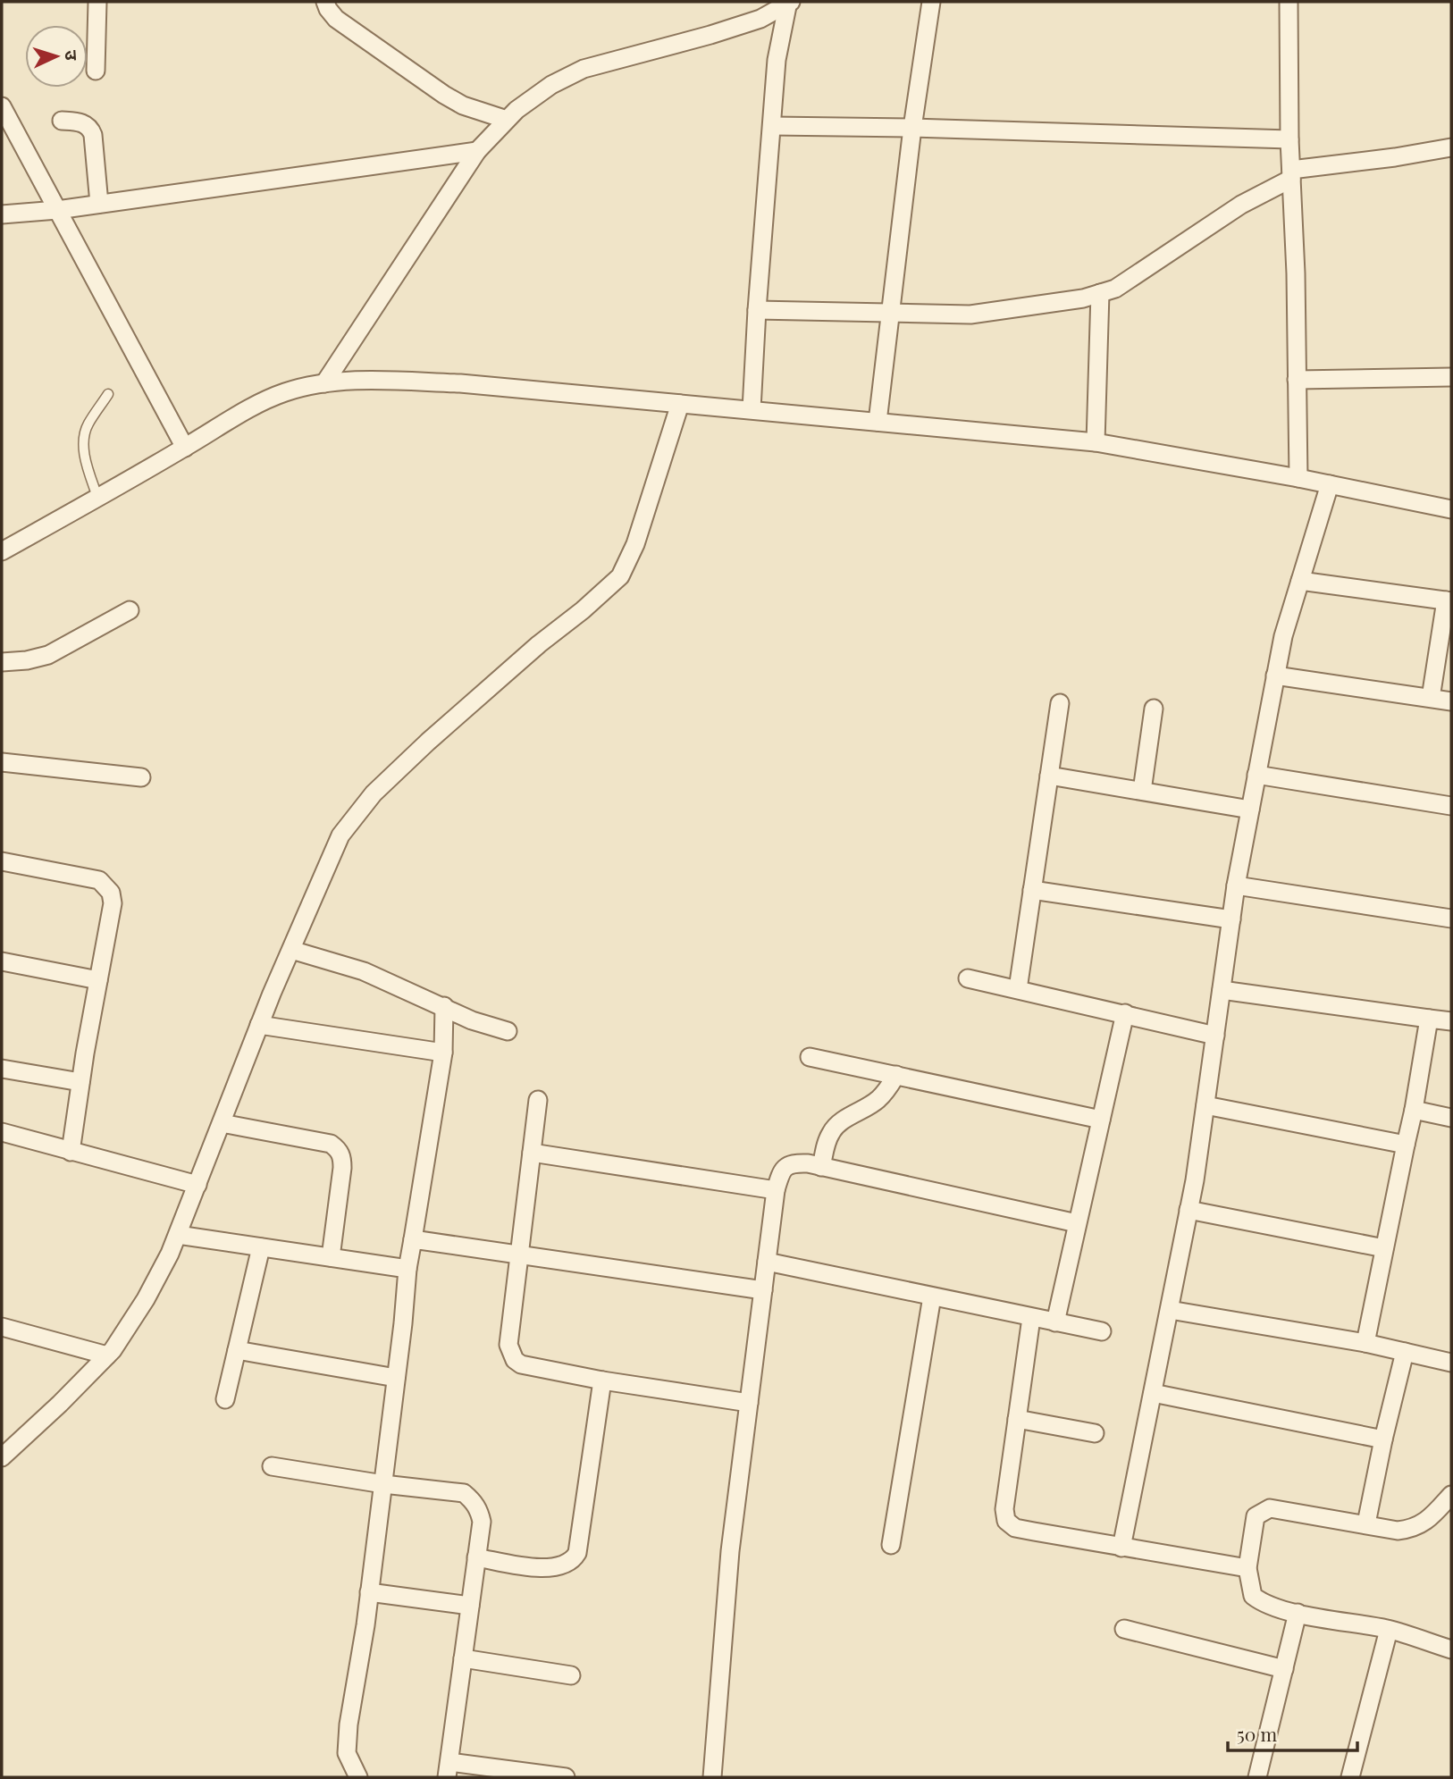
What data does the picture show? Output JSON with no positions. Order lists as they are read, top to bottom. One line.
{"scale_bar":"50 m","north":"right"}
